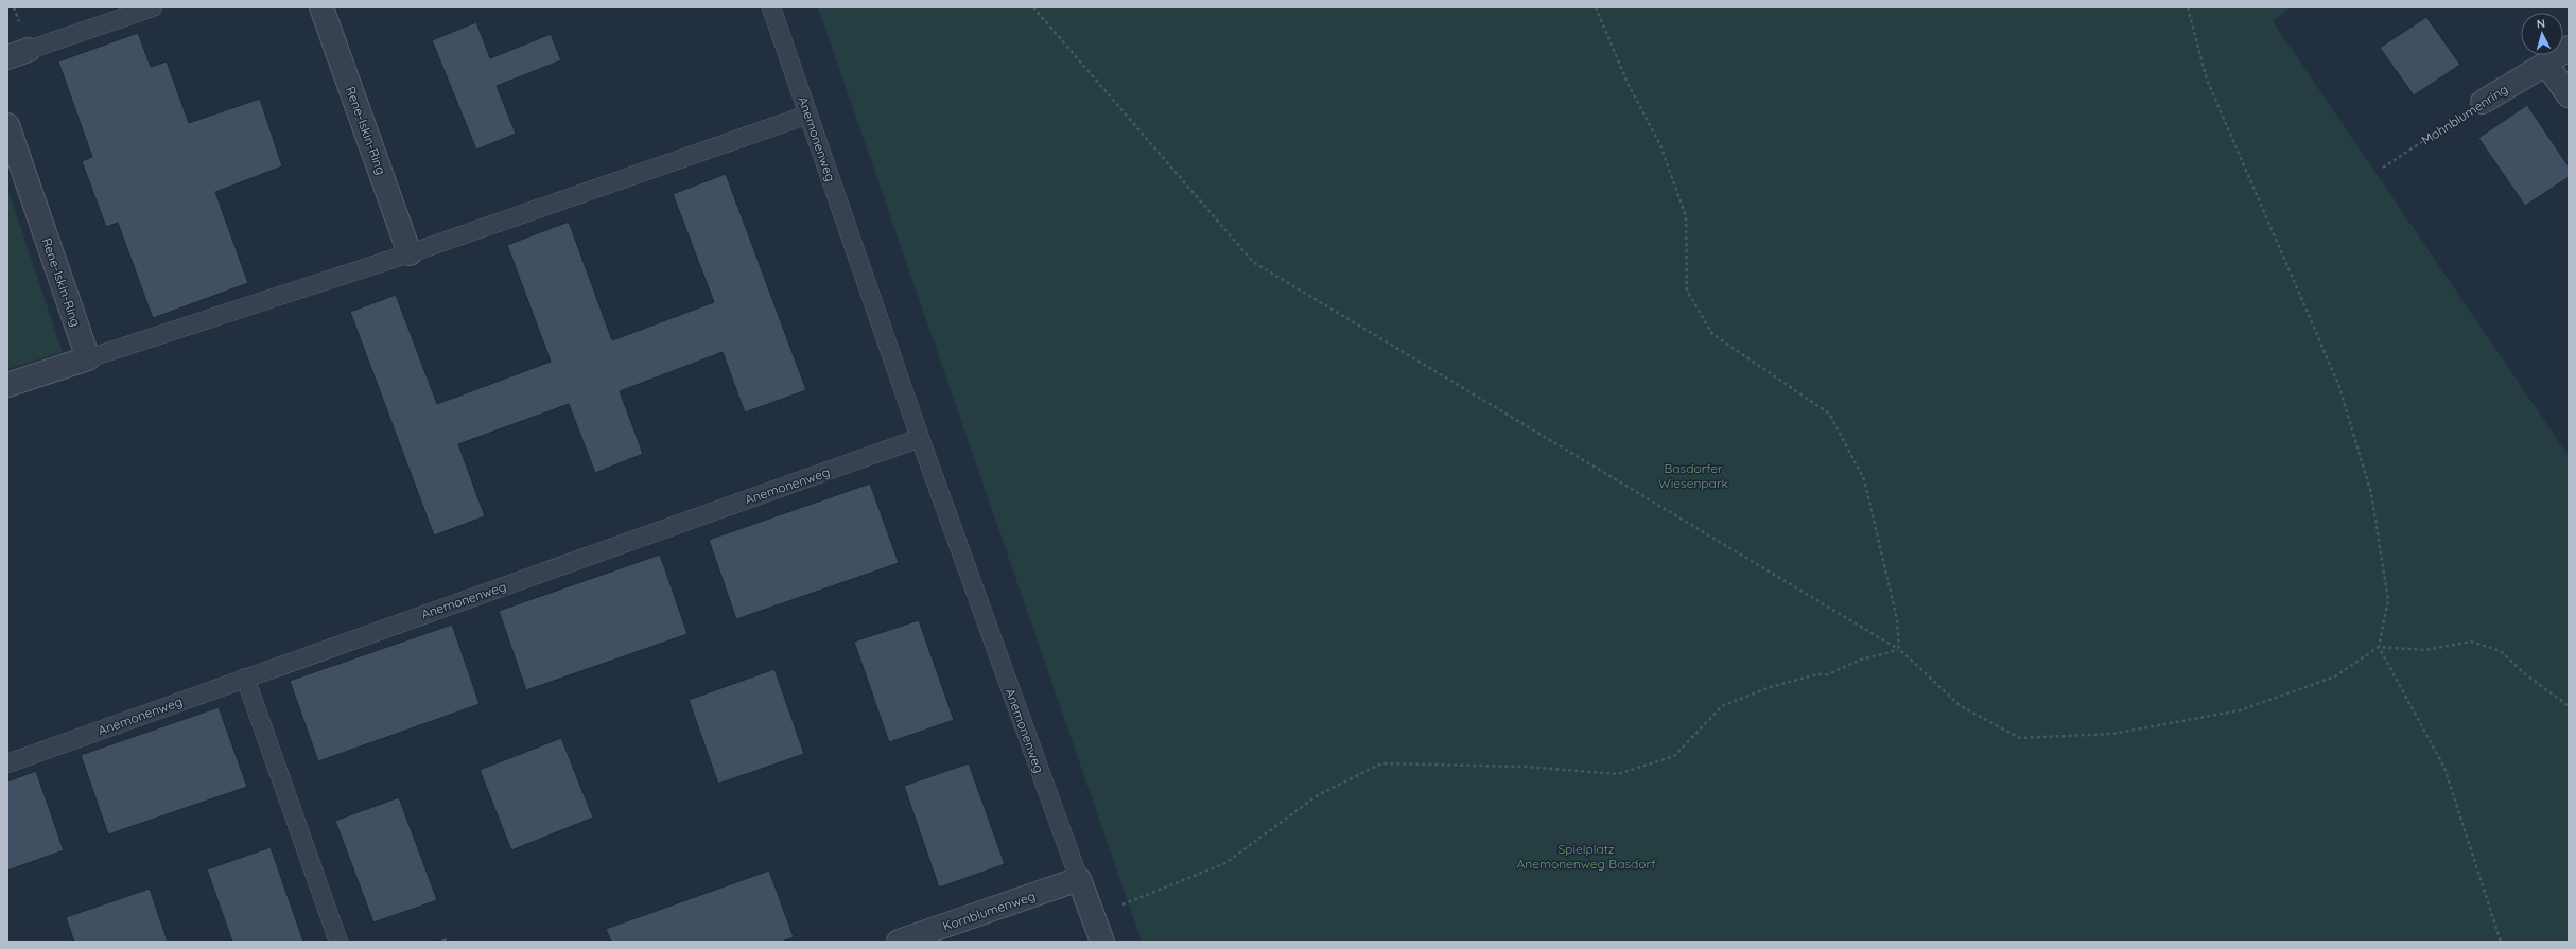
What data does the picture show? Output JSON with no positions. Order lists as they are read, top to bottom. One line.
{"streets":{"street":["Mohnblumenring","Rene-Iskin-Ring","Kornblumenweg"],"lane":["Anemonenweg"]},"crossings":[["Anemonenweg","Kornblumenweg"]],"parks":["Basdorfer Wiesenpark","Spielplatz Anemonenweg Basdorf"],"north":"top"}
